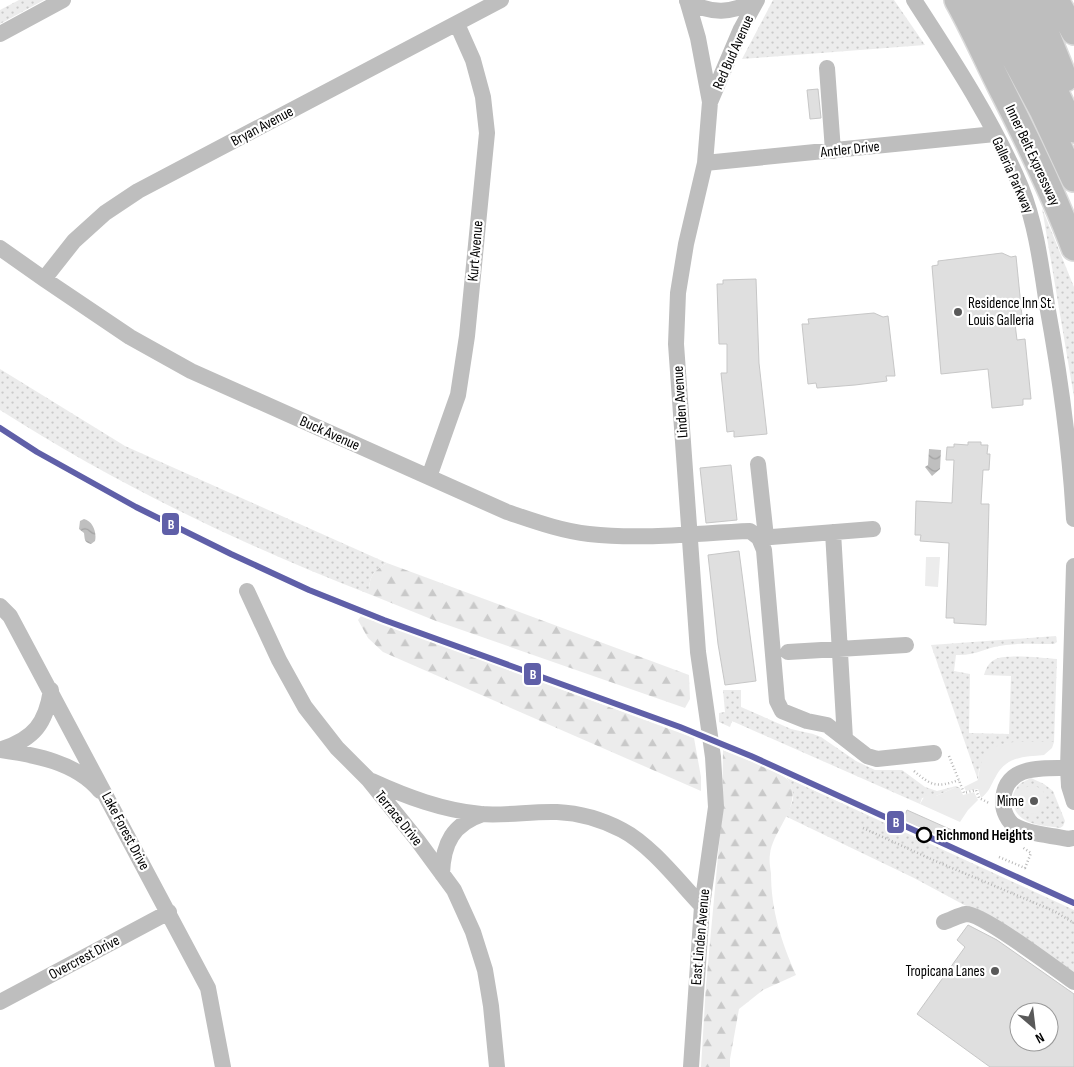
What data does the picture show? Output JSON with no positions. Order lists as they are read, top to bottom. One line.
{"streets":{"highway":["Inner Belt Expressway"],"street":["Red Bud Avenue","Bryan Avenue","Antler Drive","Galleria Parkway","Kurt Avenue","Linden Avenue","Buck Avenue","Terrace Drive","Lake Forest Drive","East Linden Avenue","Overcrest Drive"]},"crossings":[["Red Bud Avenue","Linden Avenue"],["Bryan Avenue","Kurt Avenue"],["Bryan Avenue","Buck Avenue"],["Antler Drive","Galleria Parkway"],["Antler Drive","Linden Avenue"],["Kurt Avenue","Buck Avenue"],["Linden Avenue","Buck Avenue"],["Linden Avenue","East Linden Avenue"],["Lake Forest Drive","Overcrest Drive"]],"places":["Residence Inn St. Louis Galleria","Mime","Richmond Heights","Tropicana Lanes"],"lines":["transit line B"],"north":"bottom right"}
